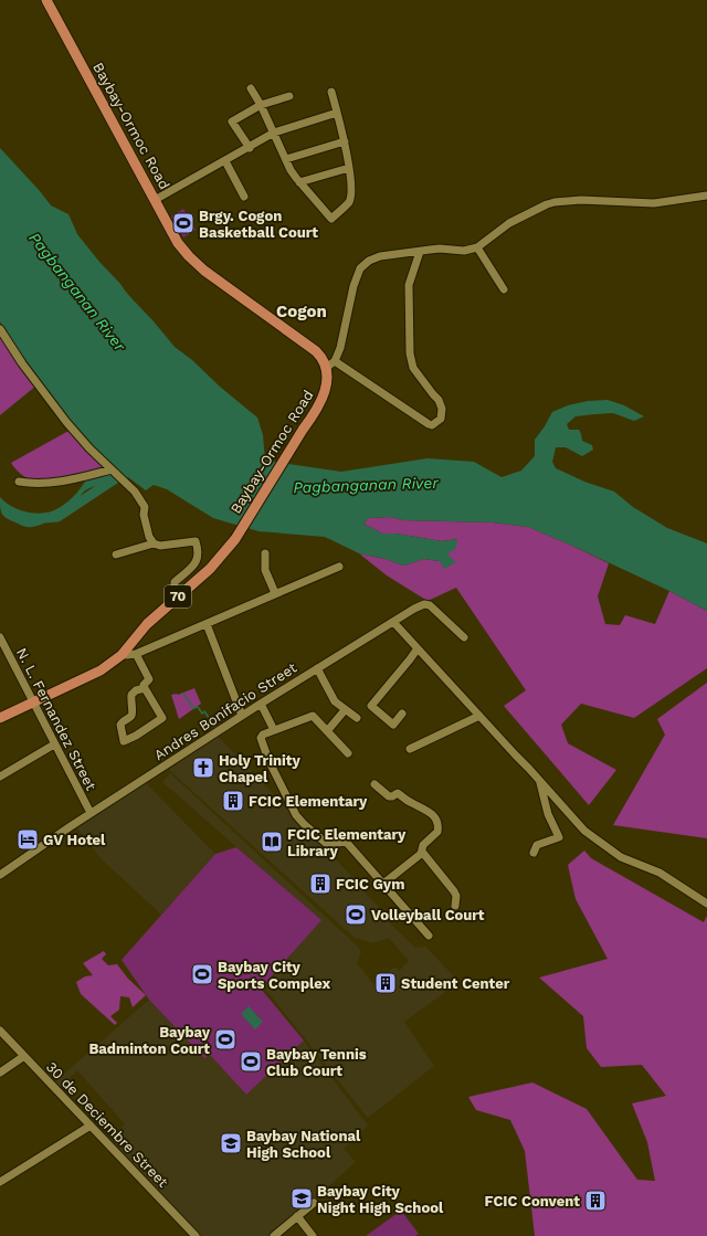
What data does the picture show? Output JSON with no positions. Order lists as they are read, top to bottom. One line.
{"streets":{"main road":["Baybay-Ormoc Road","70"],"street":["Andres Bonifacio Street","N. L. Fernandez Street","30 de Deciembre Street"]},"crossings":[["Baybay-Ormoc Road","70"],["70","N. L. Fernandez Street"],["Andres Bonifacio Street","N. L. Fernandez Street"]],"districts":["Cogon"],"water":["Pagbanganan River"],"places":{"sports":["Brgy. Cogon Basketball Court","Volleyball Court","Baybay City Sports Complex","Baybay Badminton Court","Baybay Tennis Club Court"],"church":["Holy Trinity Chapel"],"building":["FCIC Elementary","FCIC Gym","Student Center","FCIC Convent"],"hotel":["GV Hotel"],"library":["FCIC Elementary Library"],"school or university":["Baybay National High School","Baybay City Night High School"]}}
